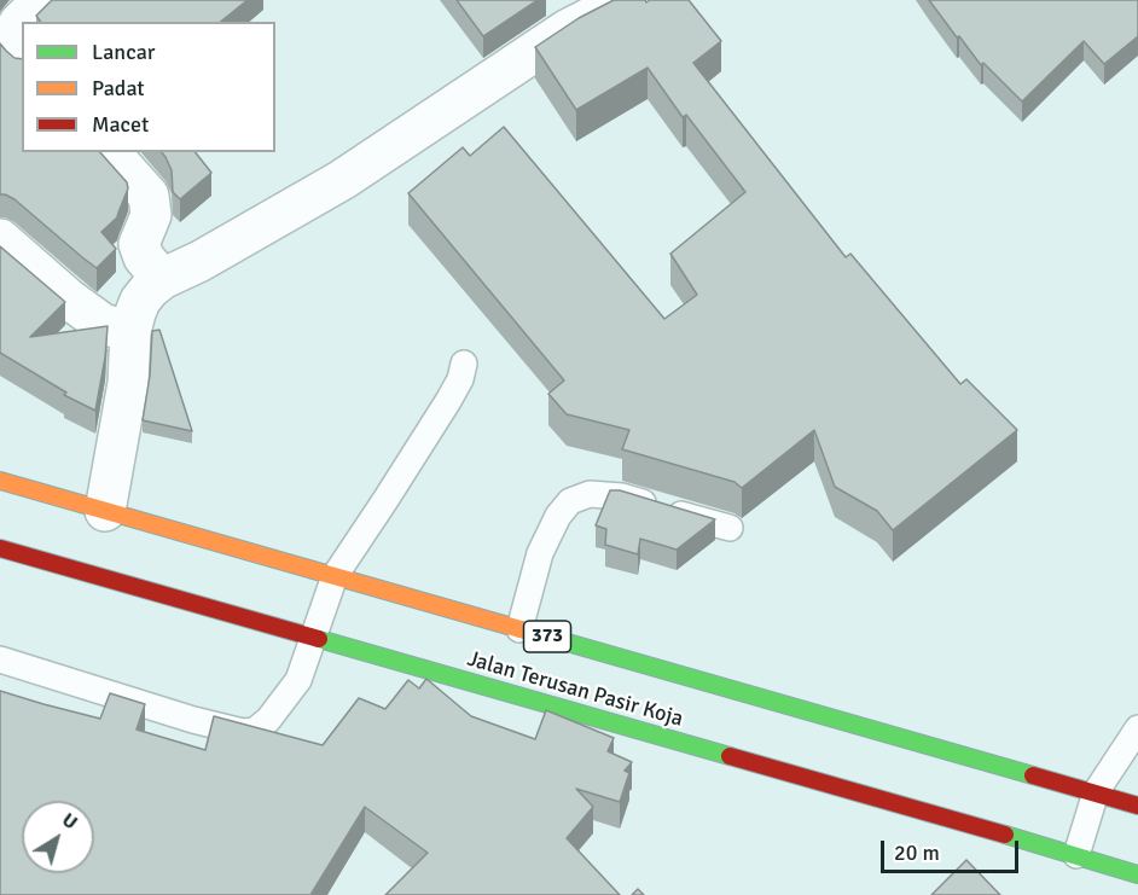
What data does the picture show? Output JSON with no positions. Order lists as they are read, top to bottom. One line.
{"streets":{"main road":["373","Jalan Terusan Pasir Koja"]},"legend":["Lancar","Padat","Macet"],"scale_bar":"20 m","north":"top right"}
